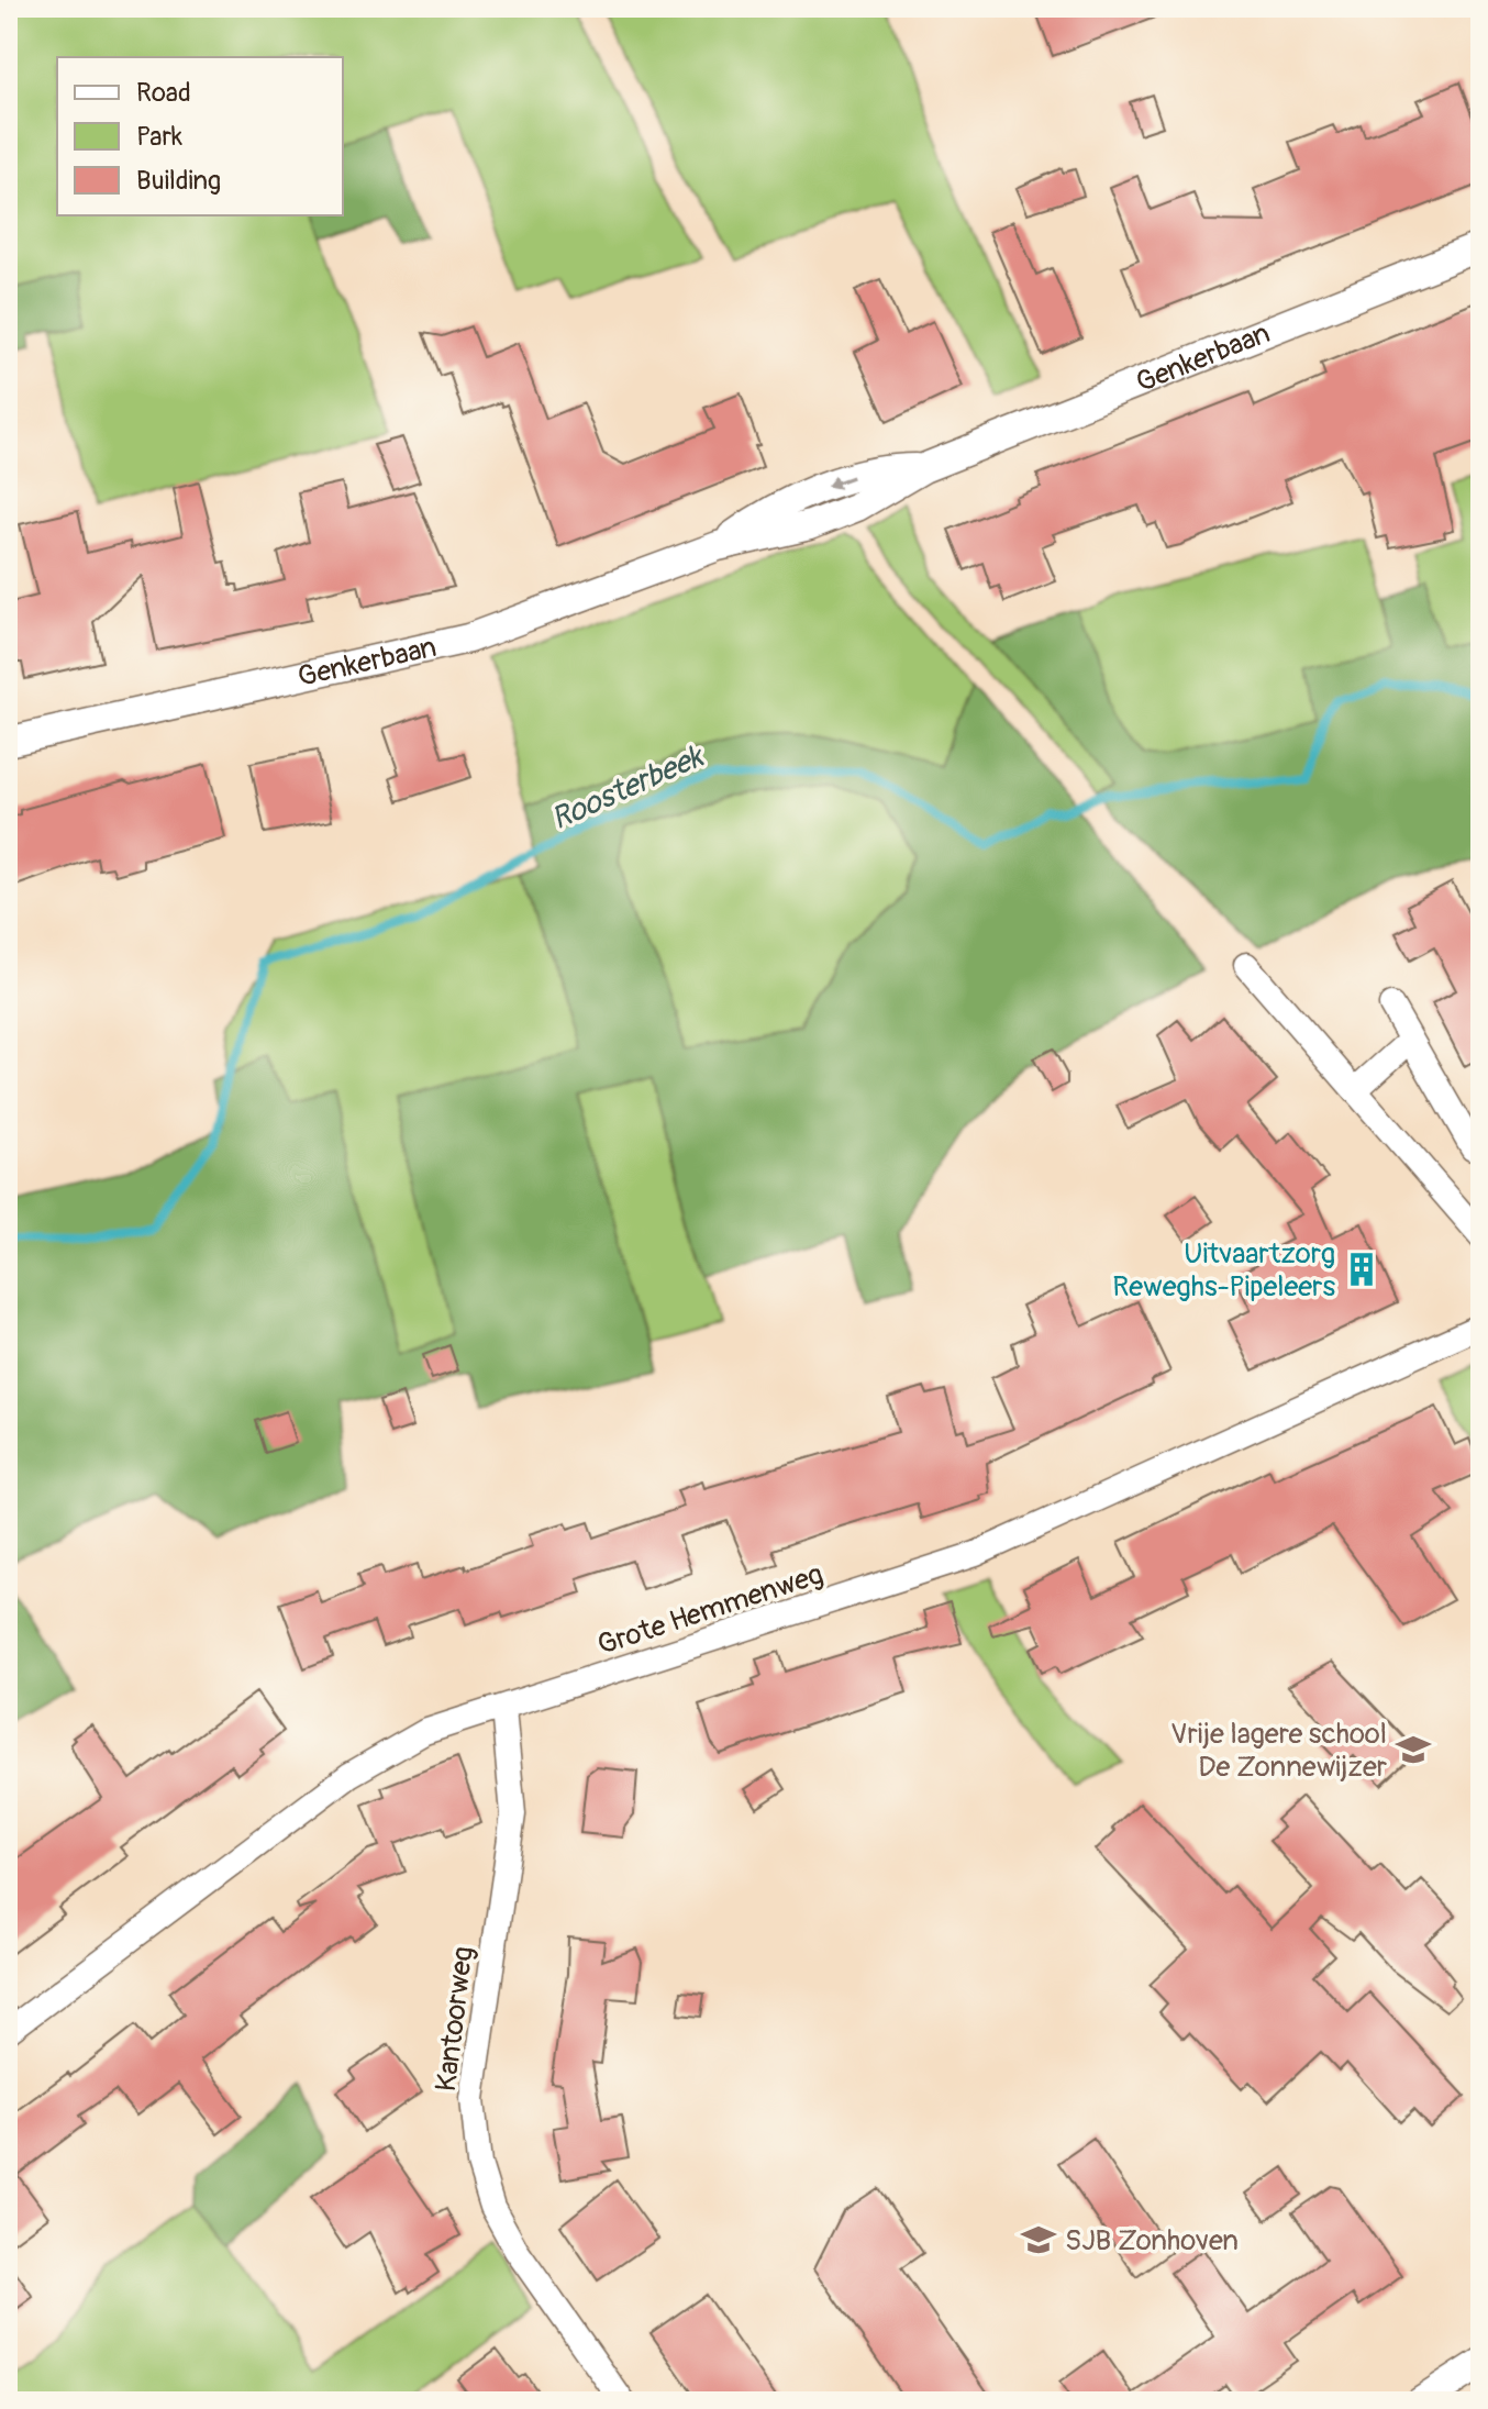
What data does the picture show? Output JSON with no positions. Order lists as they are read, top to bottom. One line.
{"streets":{"street":["Genkerbaan","Grote Hemmenweg","Kantoorweg"]},"crossings":[["Grote Hemmenweg","Kantoorweg"]],"water":["Roosterbeek"],"places":{"building":["Uitvaartzorg Reweghs-Pipeleers"],"school or university":["Vrije lagere school De Zonnewijzer","SJB Zonhoven"]},"legend":["Road","Park","Building"]}
